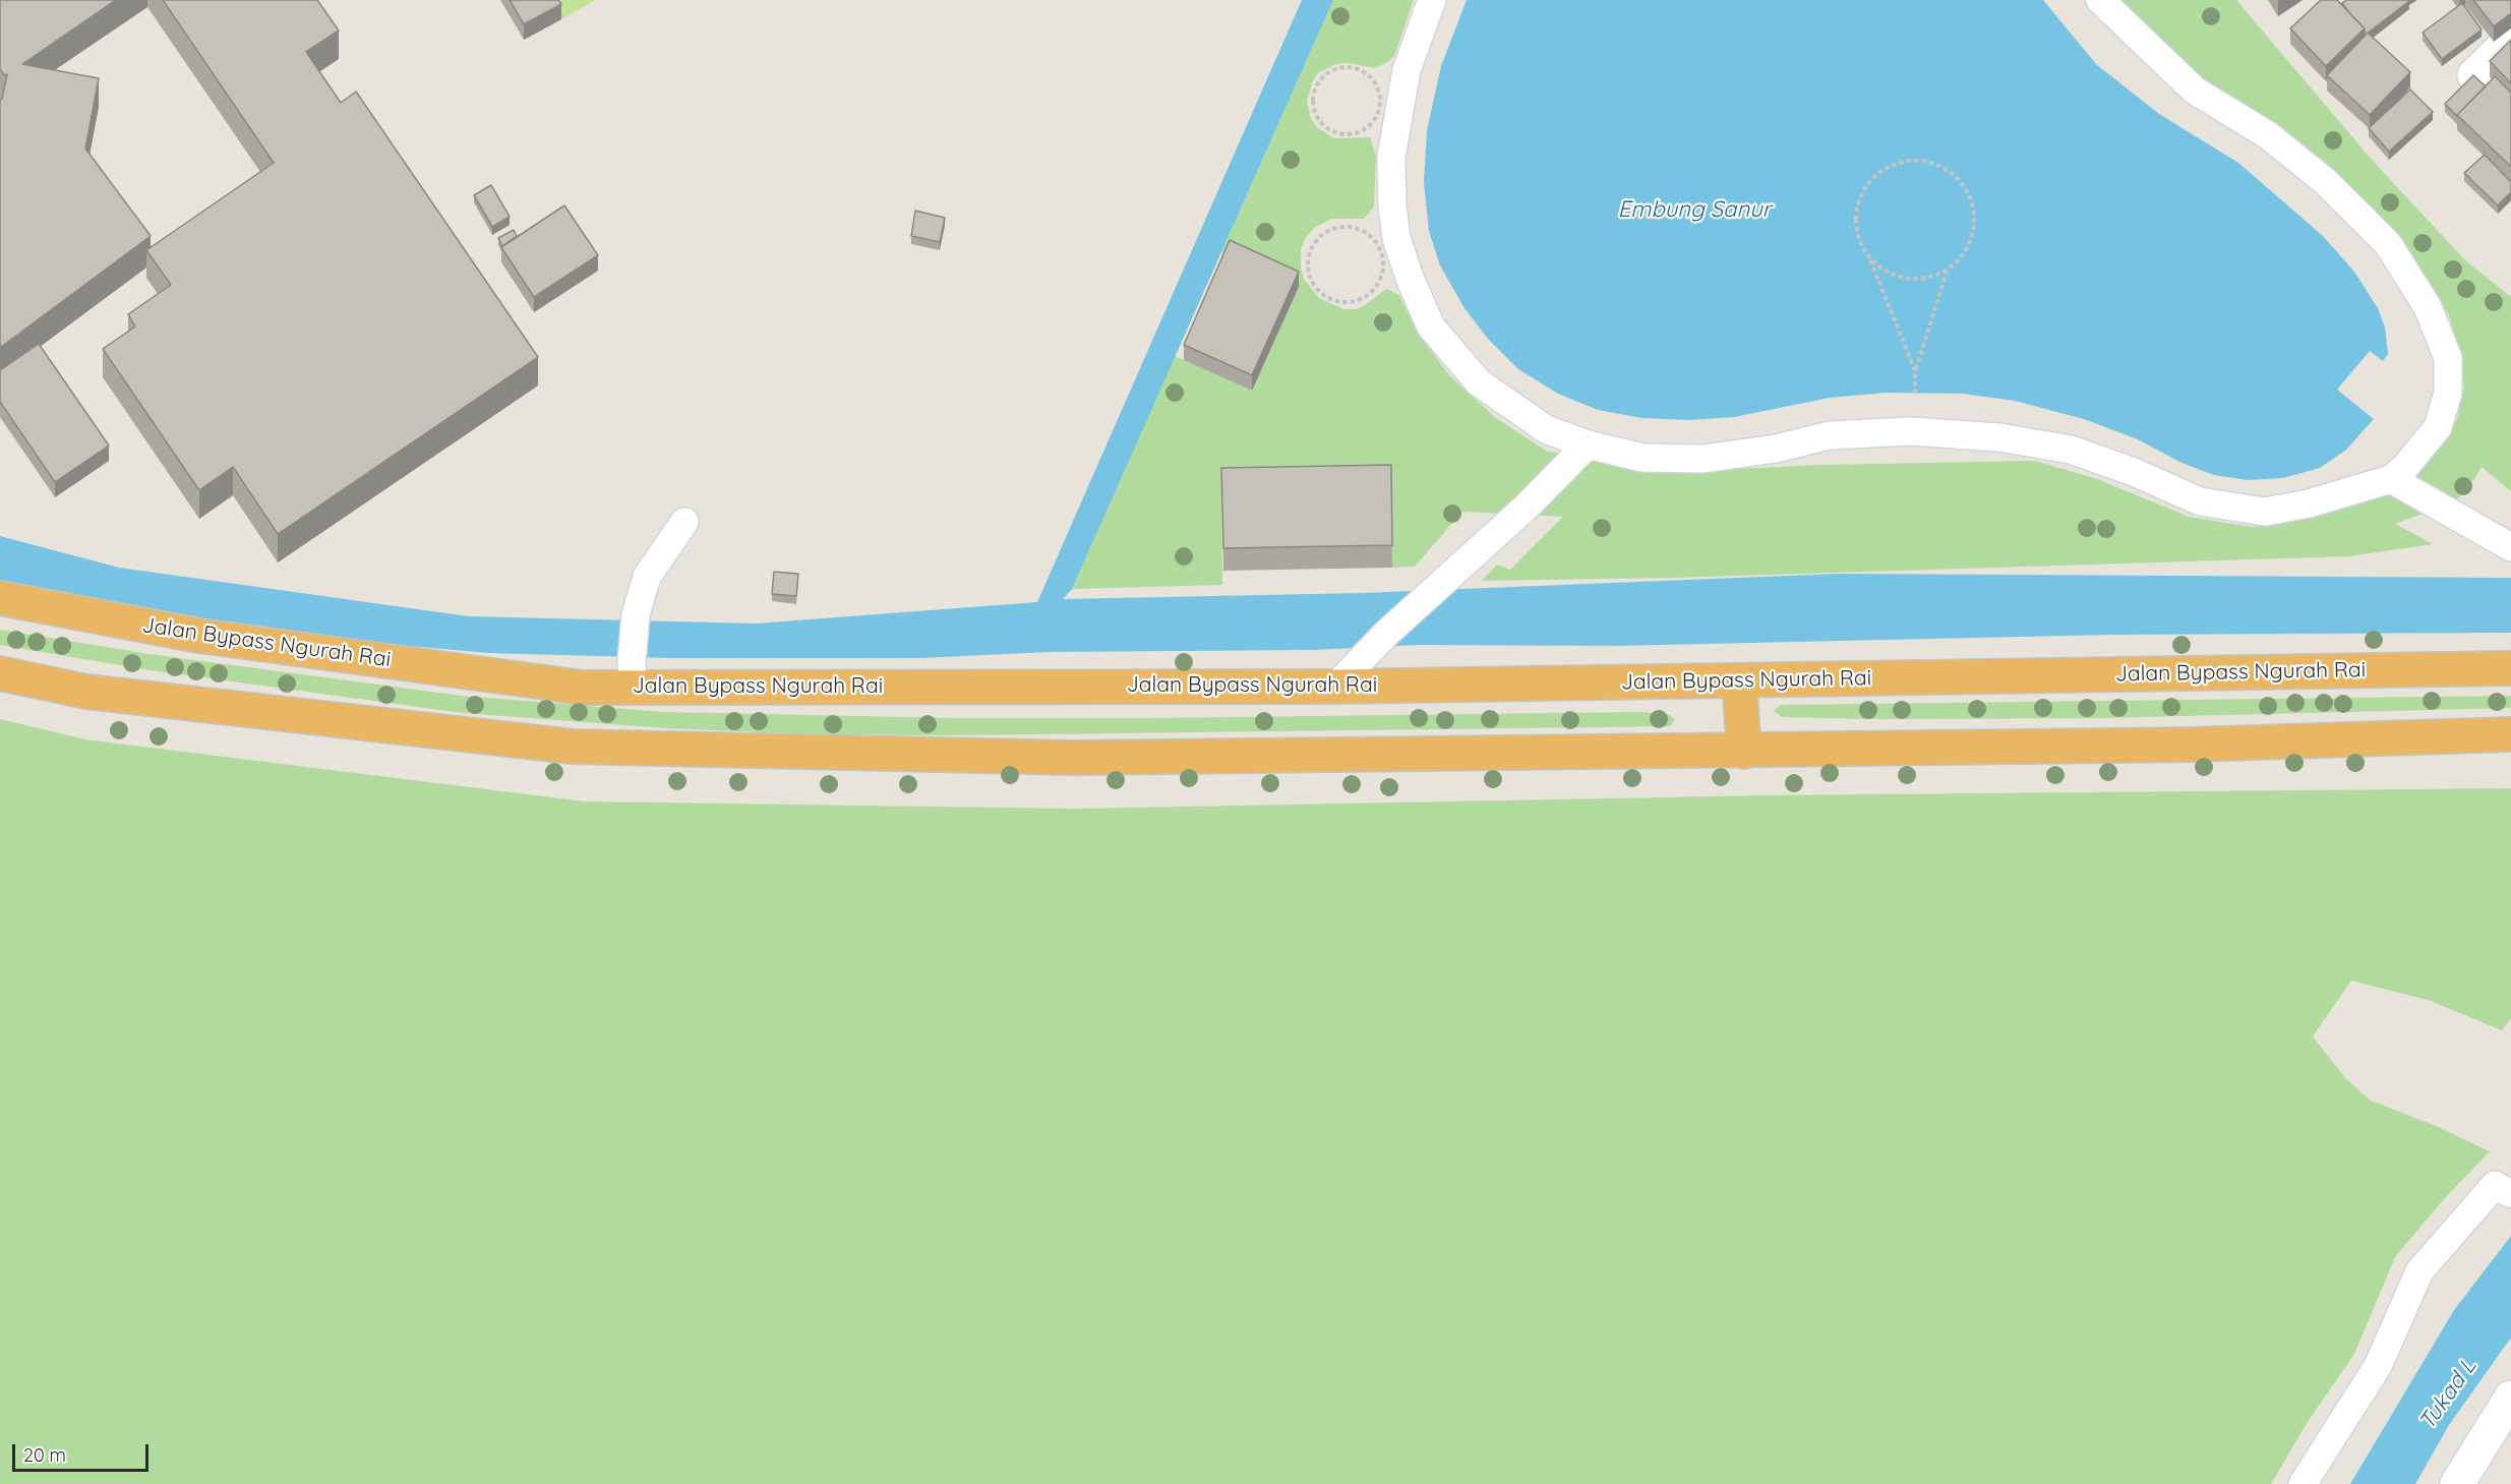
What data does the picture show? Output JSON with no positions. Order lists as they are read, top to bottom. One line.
{"streets":{"highway":["Jalan Bypass Ngurah Rai"]},"water":["Embung Sanur","Tukad L"],"scale_bar":"20 m"}
